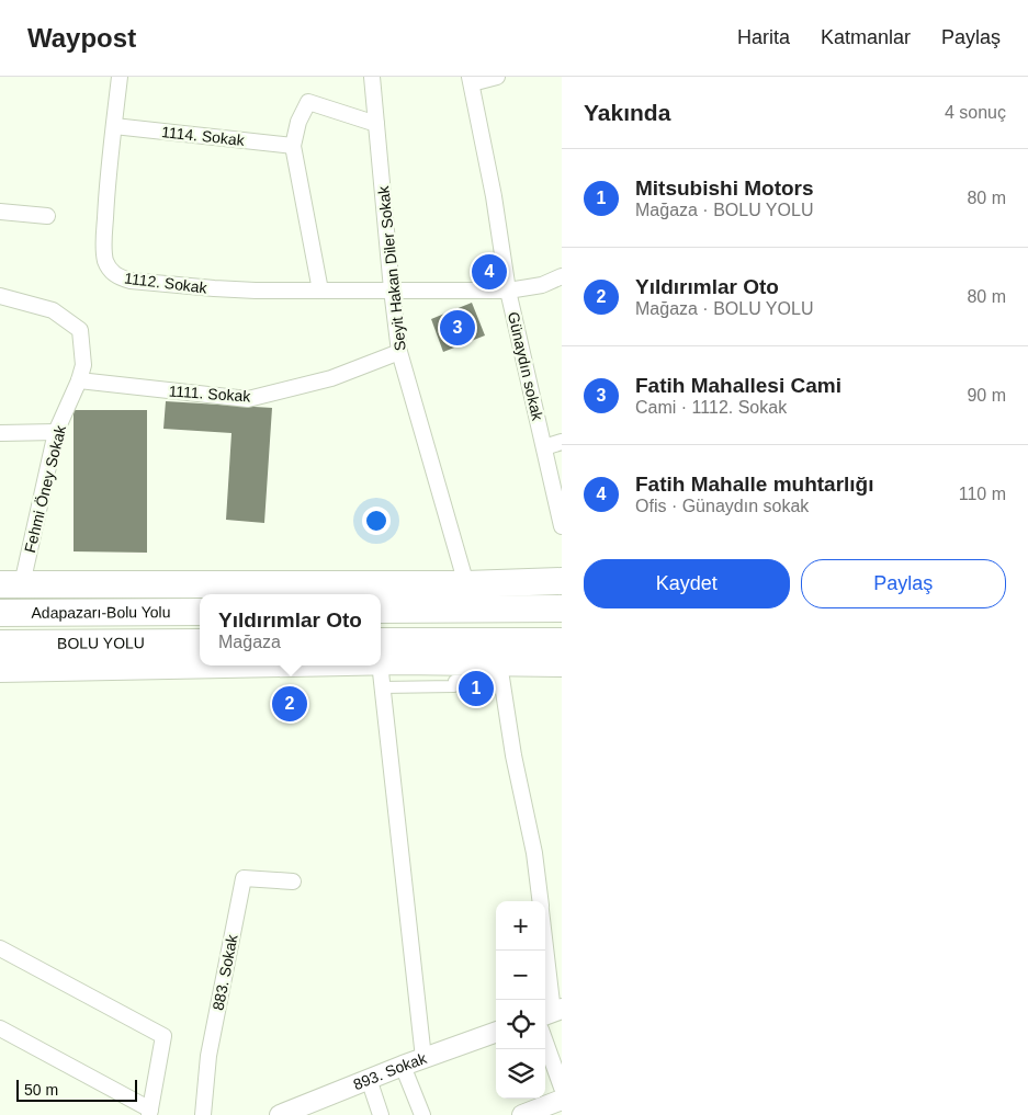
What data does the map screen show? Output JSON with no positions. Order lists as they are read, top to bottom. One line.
{"streets":{"highway":["Adapazarı-Bolu Yolu","BOLU YOLU"],"street":["1114. Sokak","Seyit Hakan Diler Sokak","1112. Sokak","Günaydın sokak","1111. Sokak","Fehmi Öney Sokak","883. Sokak","893. Sokak"]},"crossings":[["1114. Sokak","1112. Sokak"],["Seyit Hakan Diler Sokak","1112. Sokak"],["Seyit Hakan Diler Sokak","1111. Sokak"],["1112. Sokak","Günaydın sokak"],["1111. Sokak","Fehmi Öney Sokak"]],"scale_bar":"50 m","page":{"header":"Waypost","nav":["Harita","Katmanlar","Paylaş"],"heading":["Yakında","4 sonuç"],"list":[{"mark":"1","name":"Mitsubishi Motors","note":"Mağaza · BOLU YOLU","value":"80 m"},{"mark":"2","name":"Yıldırımlar Oto","note":"Mağaza · BOLU YOLU","value":"80 m"},{"mark":"3","name":"Fatih Mahallesi Cami","note":"Cami · 1112. Sokak","value":"90 m"},{"mark":"4","name":"Fatih Mahalle muhtarlığı","note":"Ofis · Günaydın sokak","value":"110 m"}],"pins":["4","3","1","2"],"buttons":["Kaydet","Paylaş"],"popup":["Yıldırımlar Oto","Mağaza"],"map_buttons":["+","−"],"scale":"50 m"}}
